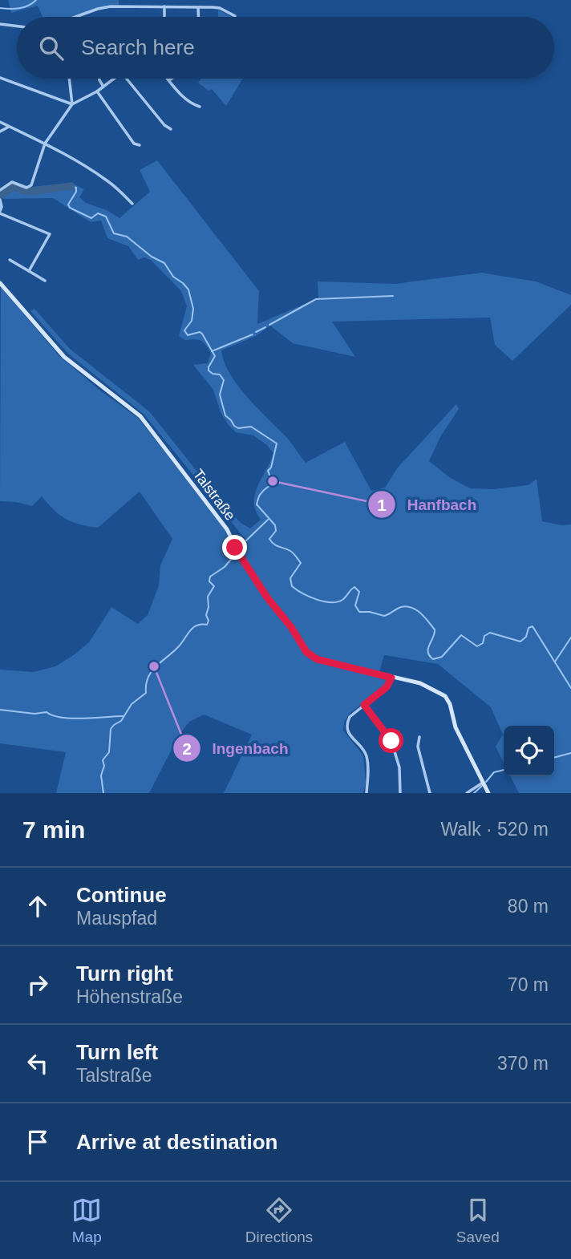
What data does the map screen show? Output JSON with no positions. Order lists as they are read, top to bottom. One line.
{"streets":{"main road":["Talstraße"]},"places":["Hanfbach","Ingenbach"],"page":{"search":"Search here","heading":["7 min","Walk · 520 m"],"list":[["Continue","Mauspfad","80 m"],["Turn right","Höhenstraße","70 m"],["Turn left","Talstraße","370 m"],"Arrive at destination"],"nav":["Map","Directions","Saved"]}}
